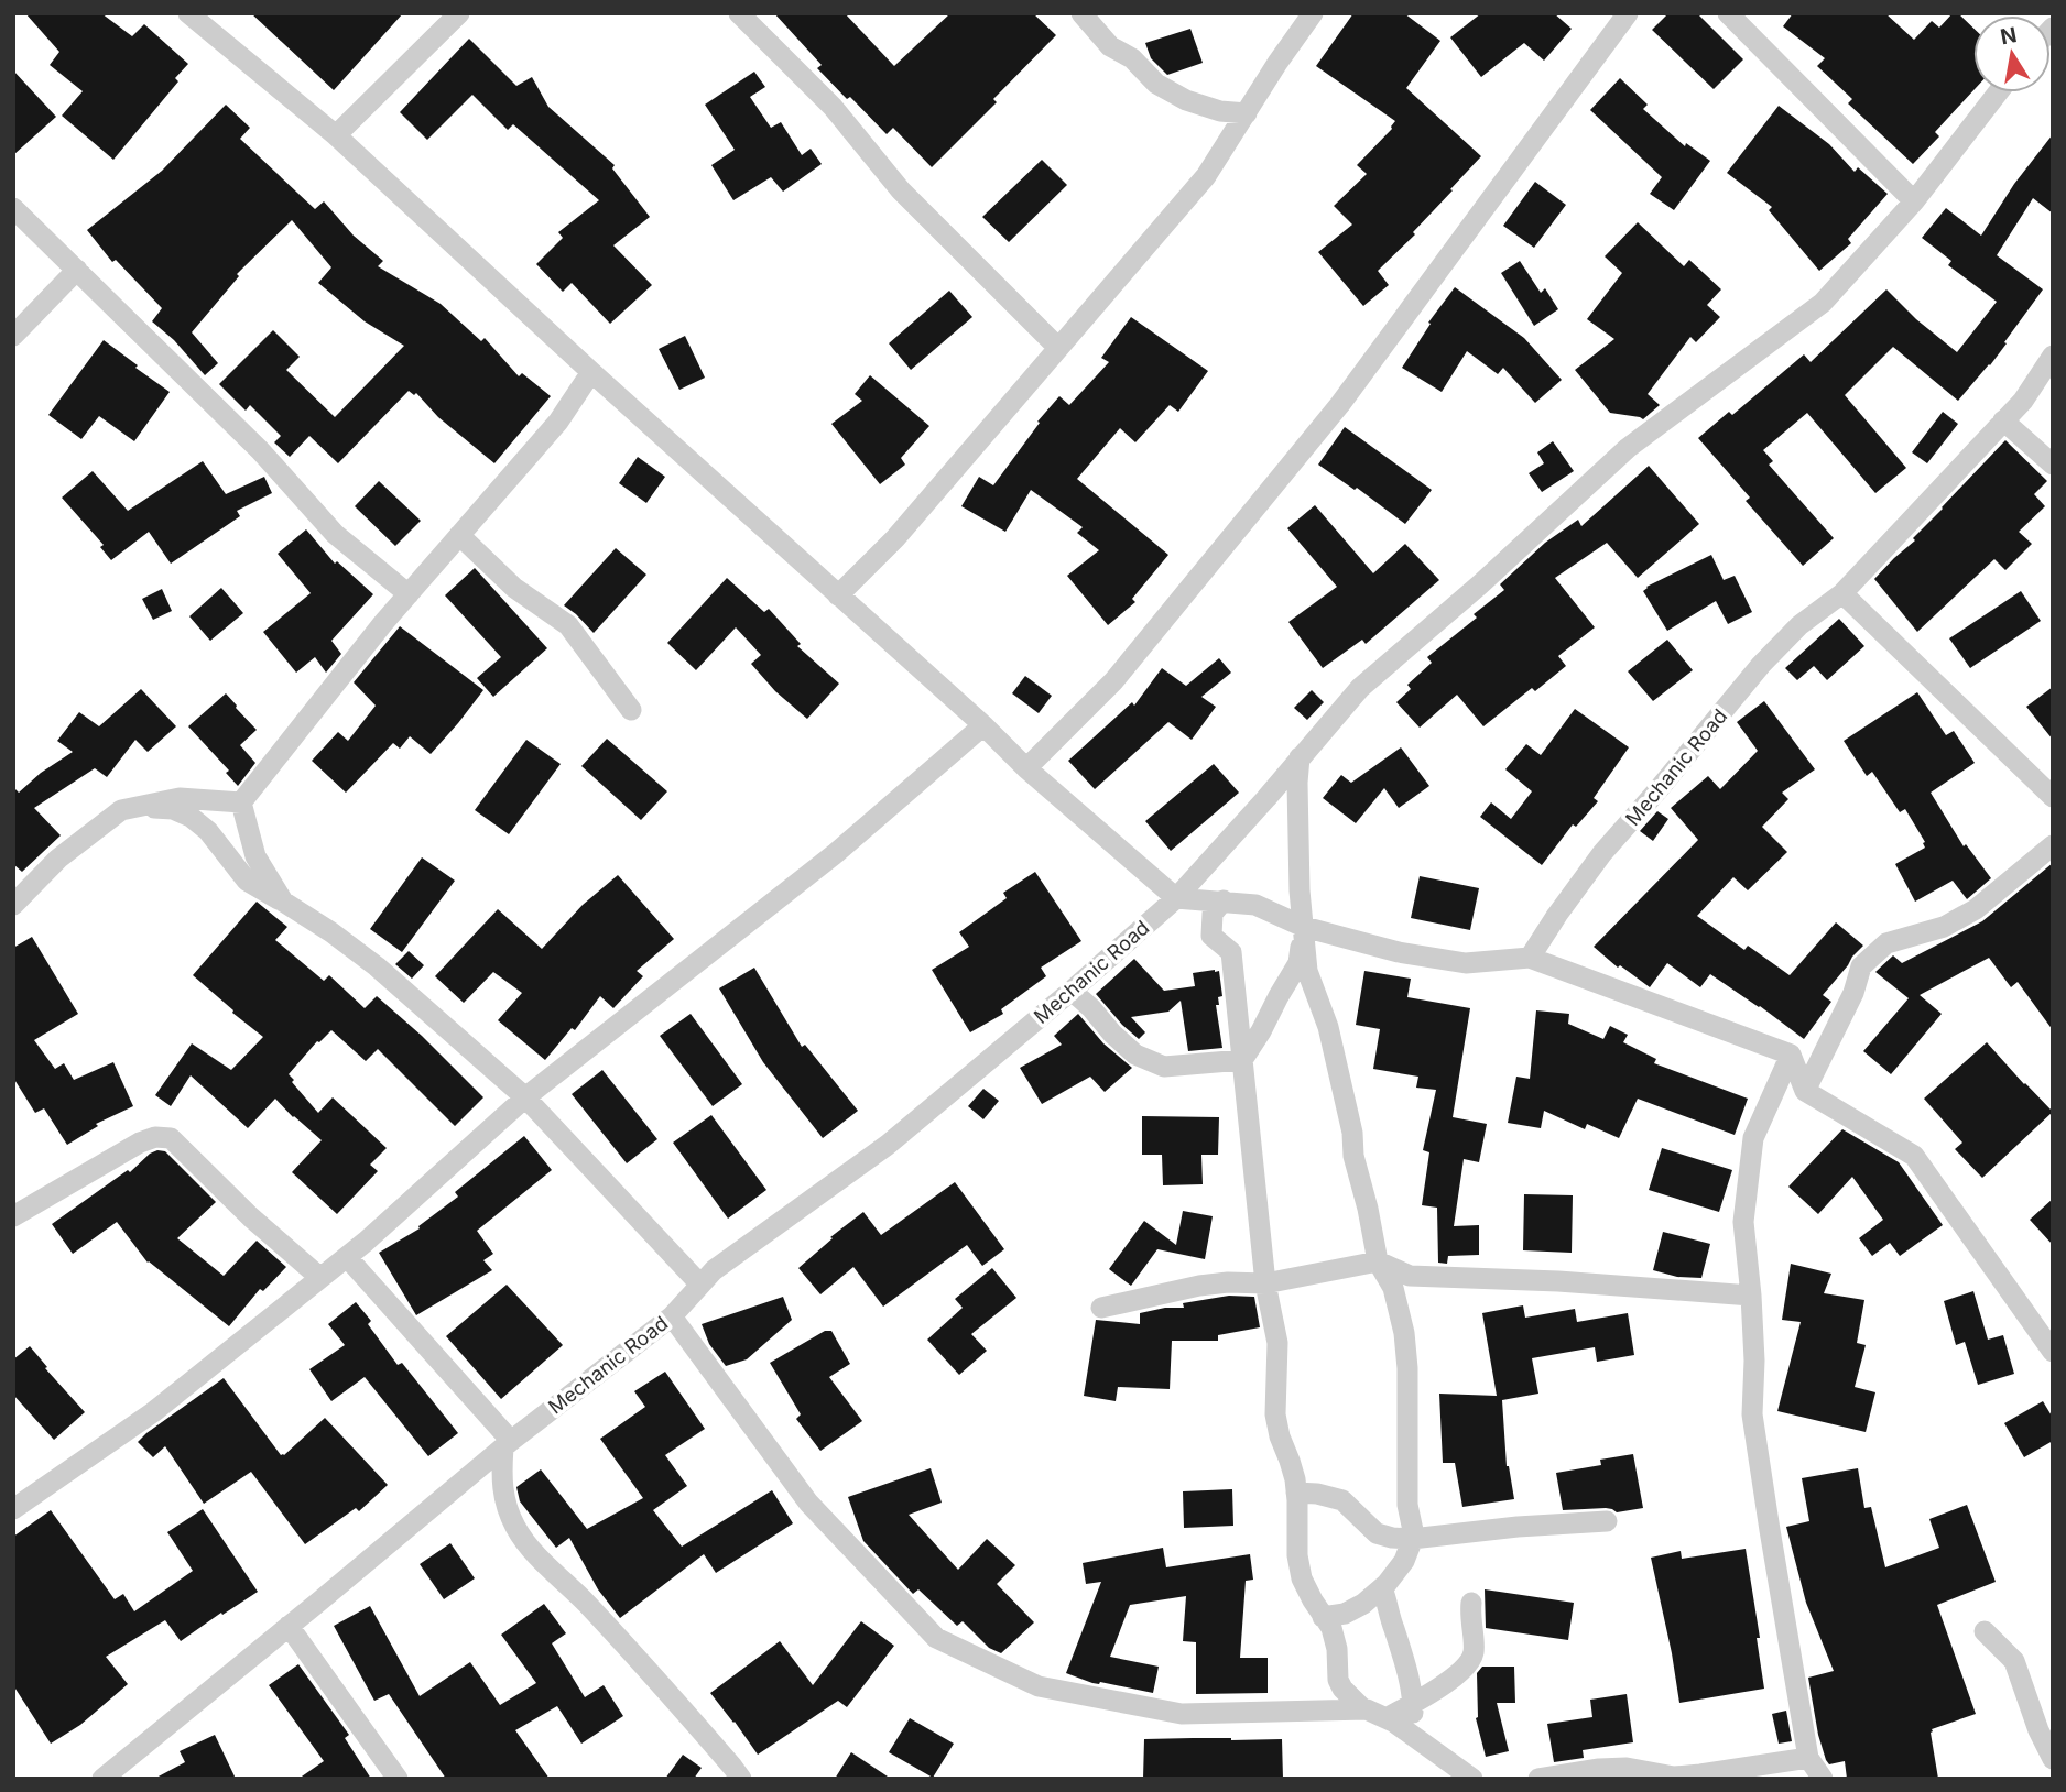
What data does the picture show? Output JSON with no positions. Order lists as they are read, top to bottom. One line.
{"streets":{"street":["Mechanic Road"]},"north":"top"}
